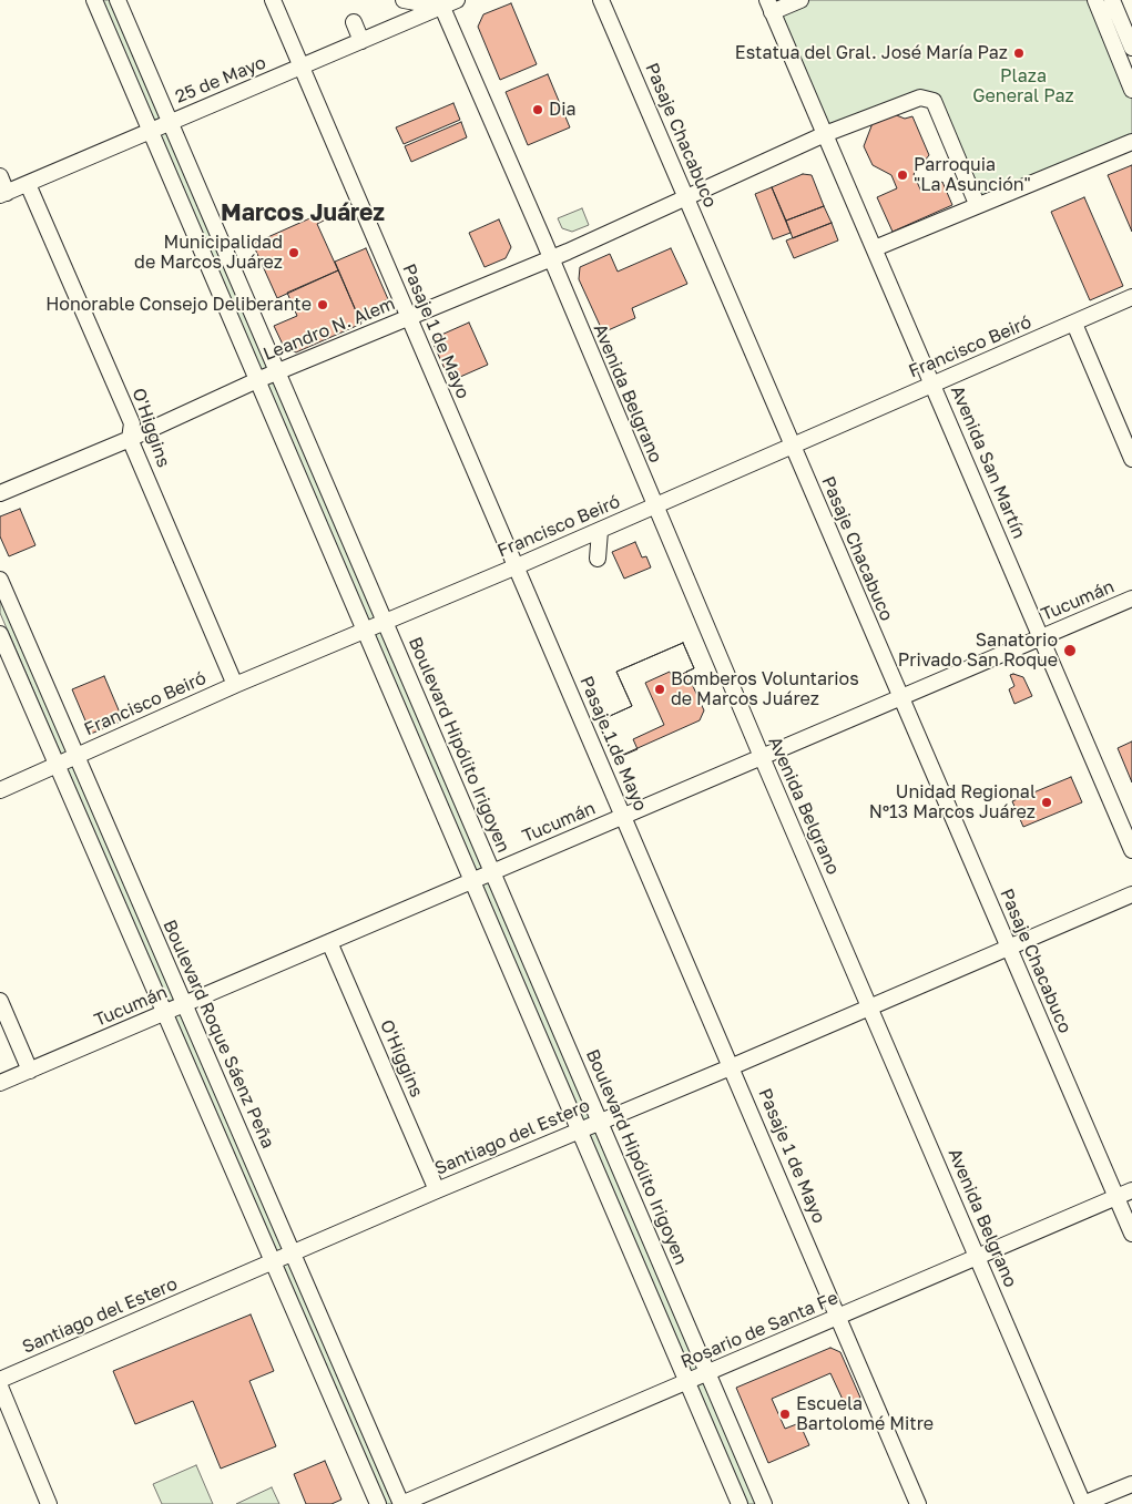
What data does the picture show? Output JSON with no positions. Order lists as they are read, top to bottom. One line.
{"streets":{"street":["25 de Mayo","Pasaje Chacabuco","Leandro N. Alem","Pasaje 1 de Mayo","Francisco Beiró","Avenida Belgrano","O'Higgins","Avenida San Martín","Tucumán","Boulevard Hipólito Irigoyen","Boulevard Roque Sáenz Peña","Santiago del Estero","Rosario de Santa Fe"]},"crossings":[["25 de Mayo","Pasaje 1 de Mayo"],["25 de Mayo","Avenida Belgrano"],["25 de Mayo","O'Higgins"],["25 de Mayo","Boulevard Hipólito Irigoyen"],["Pasaje Chacabuco","Leandro N. Alem"],["Pasaje Chacabuco","Francisco Beiró"],["Pasaje Chacabuco","Tucumán"],["Pasaje Chacabuco","Santiago del Estero"],["Pasaje Chacabuco","Rosario de Santa Fe"],["Leandro N. Alem","Pasaje 1 de Mayo"],["Leandro N. Alem","Avenida Belgrano"],["Leandro N. Alem","O'Higgins"],["Leandro N. Alem","Avenida San Martín"],["Leandro N. Alem","Boulevard Hipólito Irigoyen"],["Pasaje 1 de Mayo","Francisco Beiró"],["Pasaje 1 de Mayo","Tucumán"],["Pasaje 1 de Mayo","Santiago del Estero"],["Pasaje 1 de Mayo","Rosario de Santa Fe"],["Francisco Beiró","Avenida Belgrano"],["Francisco Beiró","O'Higgins"],["Francisco Beiró","Avenida San Martín"],["Francisco Beiró","Boulevard Hipólito Irigoyen"],["Francisco Beiró","Boulevard Roque Sáenz Peña"],["Avenida Belgrano","Tucumán"],["Avenida Belgrano","Santiago del Estero"],["Avenida Belgrano","Rosario de Santa Fe"],["O'Higgins","Tucumán"],["O'Higgins","Santiago del Estero"],["Avenida San Martín","Tucumán"],["Tucumán","Boulevard Hipólito Irigoyen"],["Tucumán","Boulevard Roque Sáenz Peña"],["Boulevard Hipólito Irigoyen","Santiago del Estero"],["Boulevard Hipólito Irigoyen","Rosario de Santa Fe"],["Boulevard Roque Sáenz Peña","Santiago del Estero"],["Boulevard Roque Sáenz Peña","Rosario de Santa Fe"]],"districts":["Marcos Juárez"],"parks":["Plaza General Paz"],"places":["Estatua del Gral. José María Paz","Dia","Parroquia \"La Asunción\"","Municipalidad de Marcos Juárez","Honorable Consejo Deliberante","Sanatorio Privado San Roque","Bomberos Voluntarios de Marcos Juárez","Unidad Regional Nº13 Marcos Juárez","Escuela Bartolomé Mitre"]}
